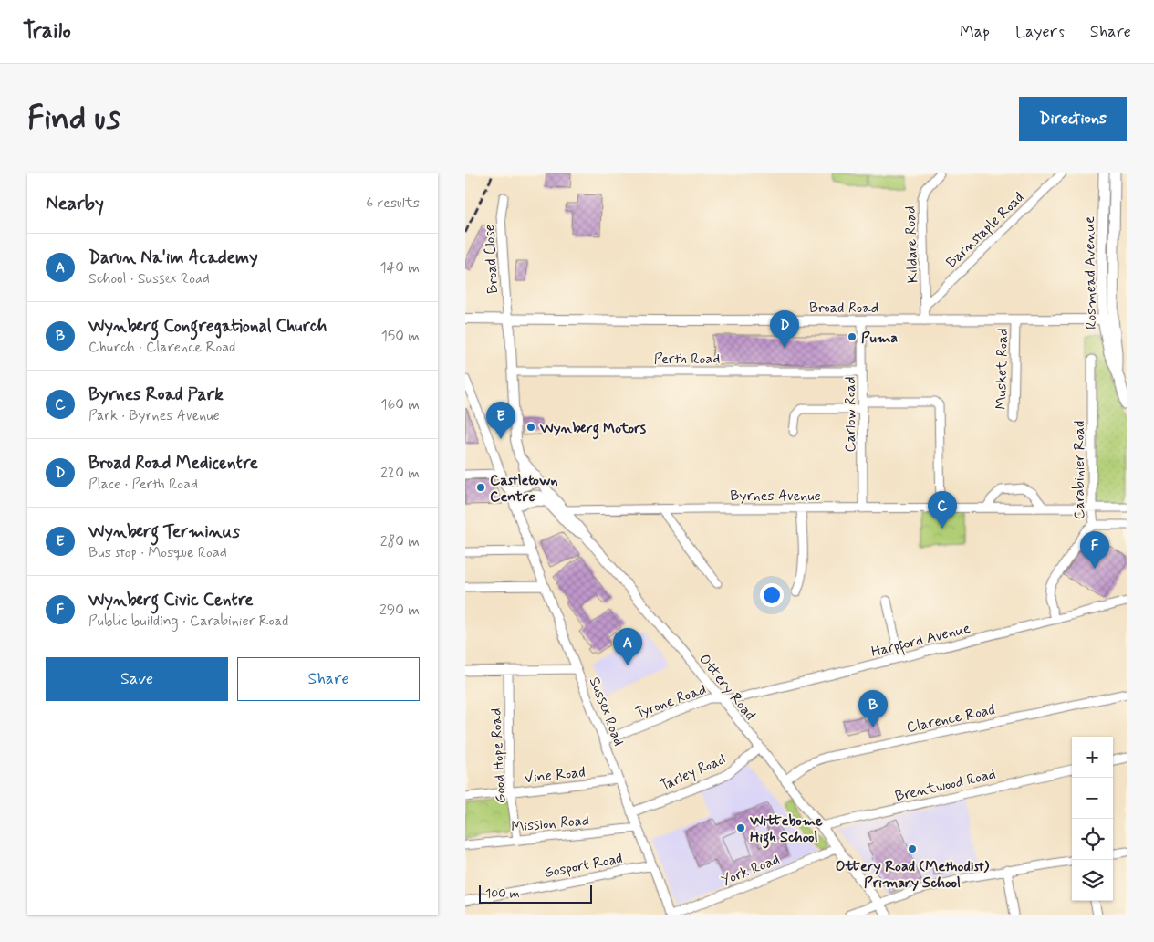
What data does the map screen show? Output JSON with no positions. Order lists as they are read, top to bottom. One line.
{"streets":{"main road":["Rosmead Avenue"],"street":["Barnstaple Road","Kildare Road","Broad Close","Broad Road","Perth Road","Musket Road","Carlow Road","Carabinier Road","Byrnes Avenue","Harpford Avenue","Ottery Road","Tyrone Road","Sussex Road","Clarence Road","Good Hope Road","Tarley Road","Vine Road","Brentwood Road","Mission Road","Gosport Road","York Road"]},"crossings":[["Barnstaple Road","Kildare Road"],["Kildare Road","Broad Road"],["Broad Close","Broad Road"],["Rosmead Avenue","Broad Road"],["Broad Road","Musket Road"],["Broad Road","Carlow Road"],["Perth Road","Carlow Road"],["Carlow Road","Byrnes Avenue"],["Carabinier Road","Byrnes Avenue"],["Carabinier Road","Harpford Avenue"],["Byrnes Avenue","Ottery Road"],["Harpford Avenue","Ottery Road"],["Harpford Avenue","Tyrone Road"],["Ottery Road","Tyrone Road"],["Ottery Road","Clarence Road"],["Ottery Road","Tarley Road"],["Ottery Road","Brentwood Road"],["Ottery Road","York Road"],["Tyrone Road","Sussex Road"],["Sussex Road","Tarley Road"],["Sussex Road","Vine Road"],["Sussex Road","Mission Road"],["Sussex Road","Gosport Road"],["Good Hope Road","Vine Road"],["Good Hope Road","Mission Road"]],"places":["Puma","Wynberg Motors","Castletown Centre","Wittebome High School","Ottery Road (Methodist) Primary School"],"scale_bar":"100 m","page":{"header":"Trailo","nav":["Map","Layers","Share"],"buttons":["Directions",["Save","Share"]],"title":"Find us","heading":["Nearby","6 results"],"list":[{"mark":"A","name":"Darun Na'im Academy","note":"School · Sussex Road","value":"140 m"},{"mark":"B","name":"Wynberg Congregational Church","note":"Church · Clarence Road","value":"150 m"},{"mark":"C","name":"Byrnes Road Park","note":"Park · Byrnes Avenue","value":"160 m"},{"mark":"D","name":"Broad Road Medicentre","note":"Place · Perth Road","value":"220 m"},{"mark":"E","name":"Wynberg Terminus","note":"Bus stop · Mosque Road","value":"280 m"},{"mark":"F","name":"Wynberg Civic Centre","note":"Public building · Carabinier Road","value":"290 m"}],"pins":["D","E","C","F","A","B"],"map_buttons":["+","−"],"scale":"100 m"}}
